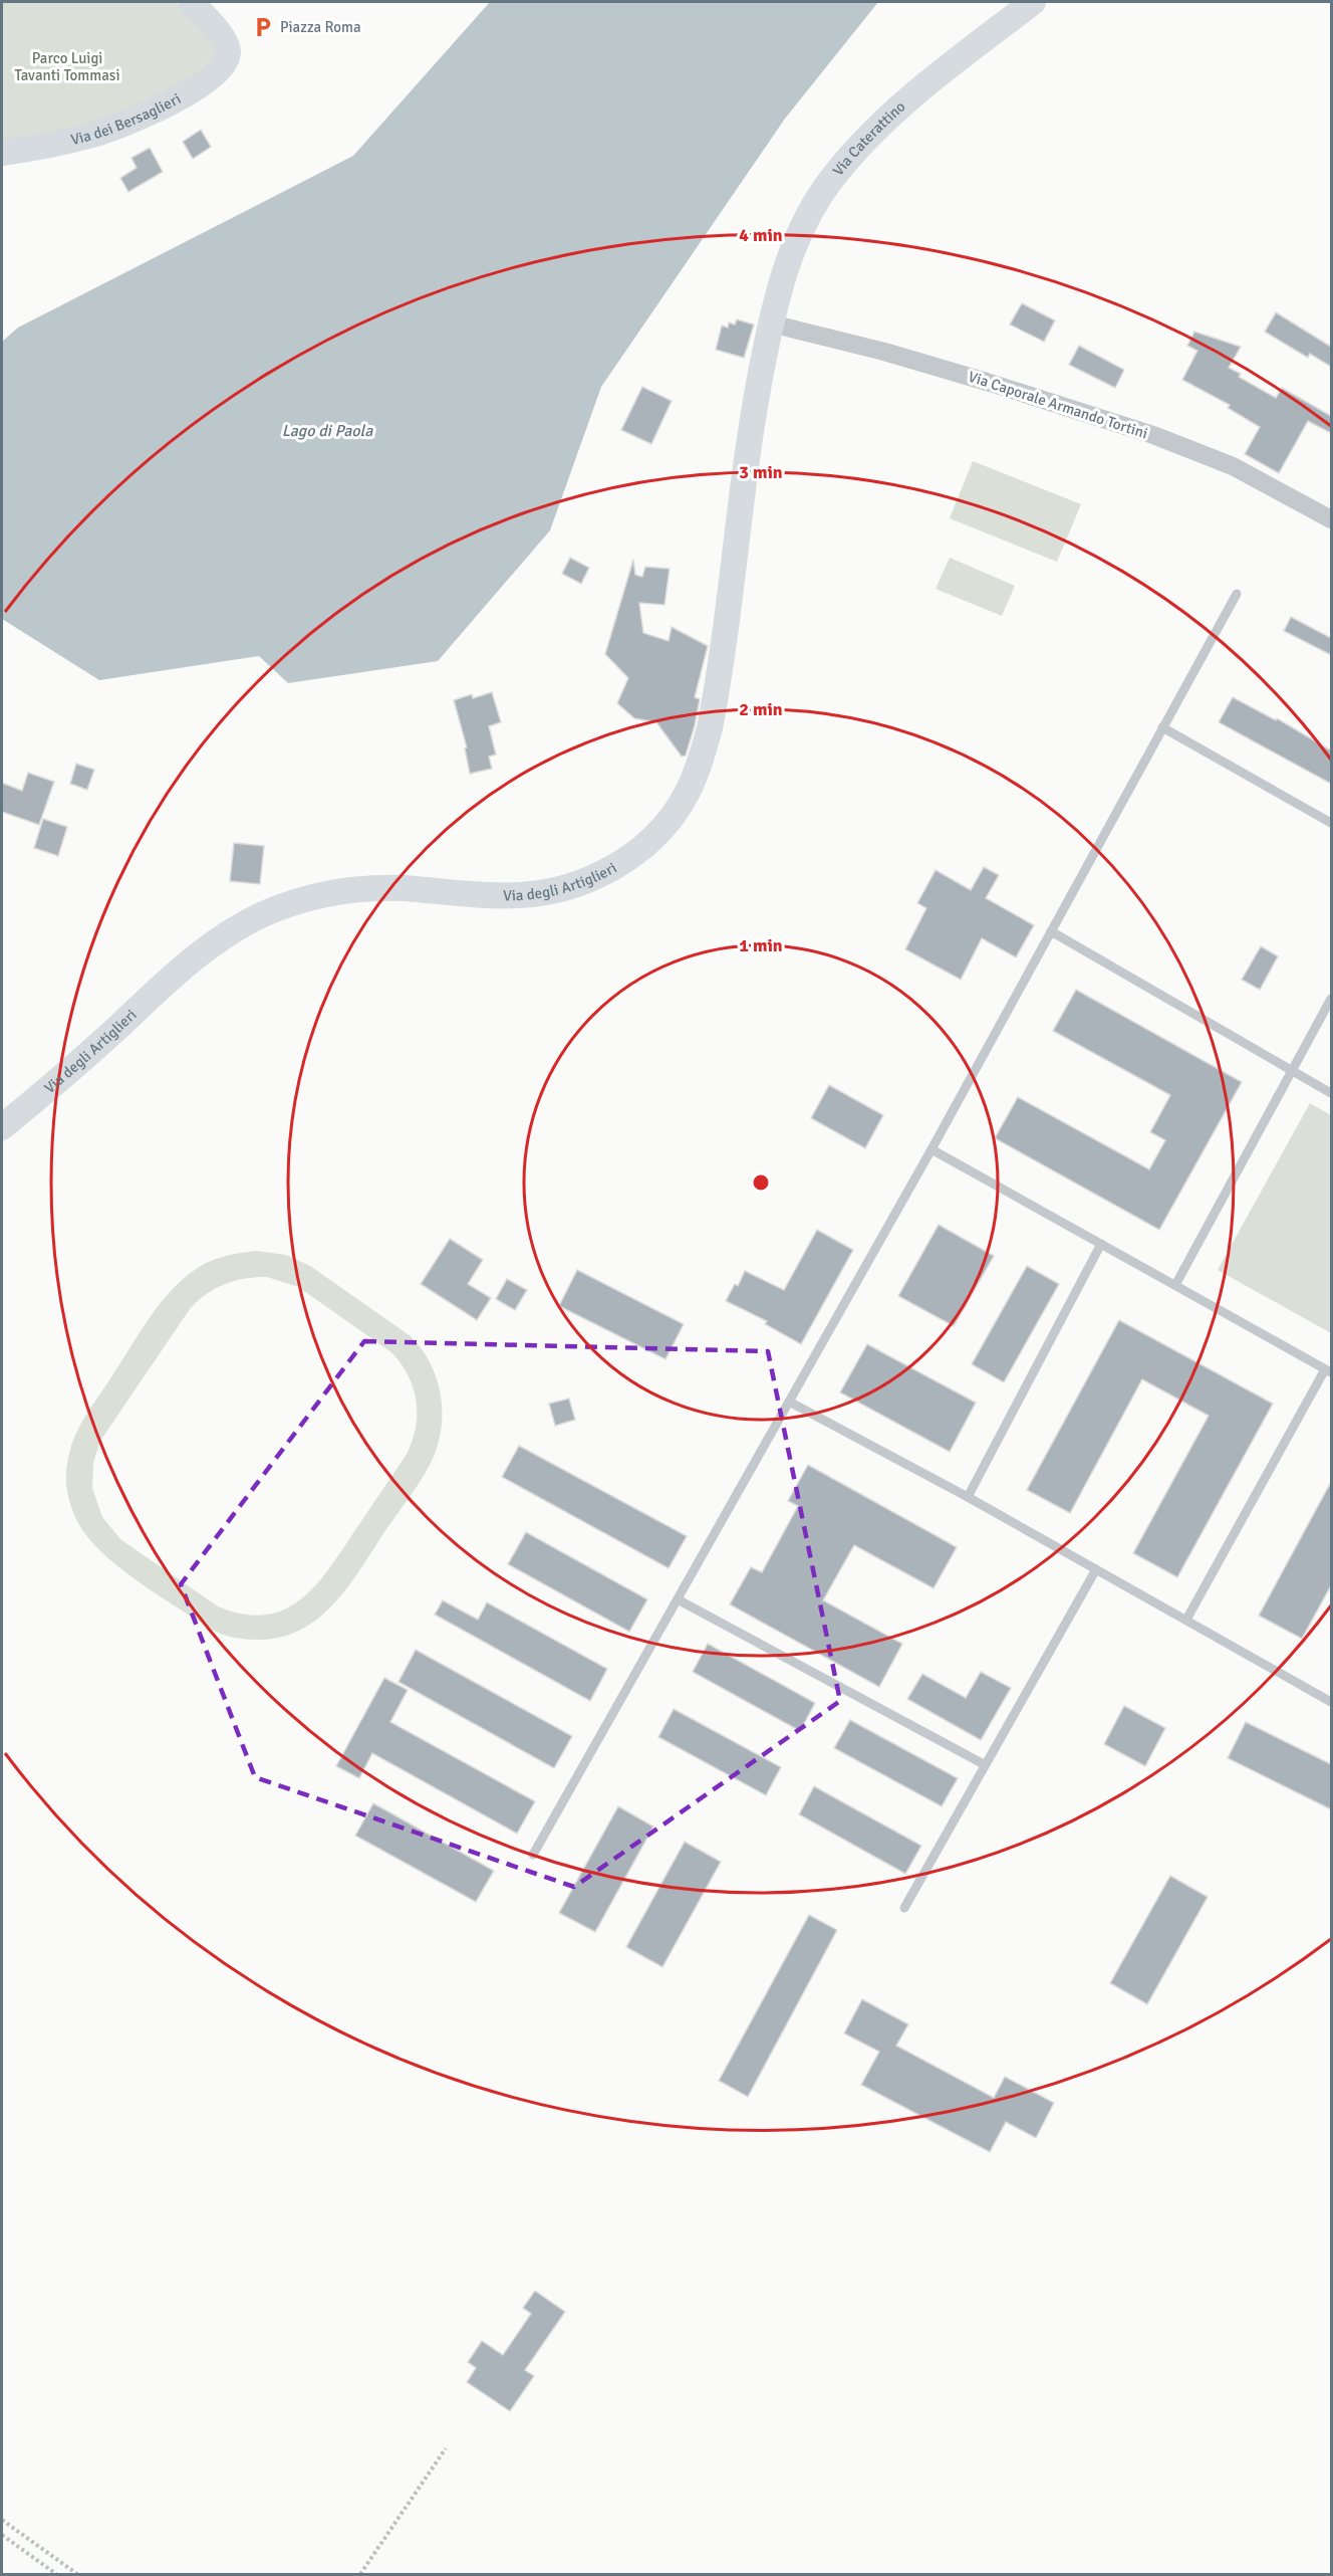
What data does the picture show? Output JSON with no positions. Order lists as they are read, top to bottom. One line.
{"streets":{"street":["Via dei Bersaglieri","Via Caterattino","Via Caporale Armando Tortini","Via degli Artiglieri"]},"crossings":[["Via Caterattino","Via Caporale Armando Tortini"],["Via Caterattino","Via degli Artiglieri"],["Via Caporale Armando Tortini","Via degli Artiglieri"]],"water":["Lago di Paola"],"parks":["Parco Luigi Tavanti Tommasi"],"places":{"parking":["Piazza Roma"]},"rings":["4 min","3 min","2 min","1 min"]}
